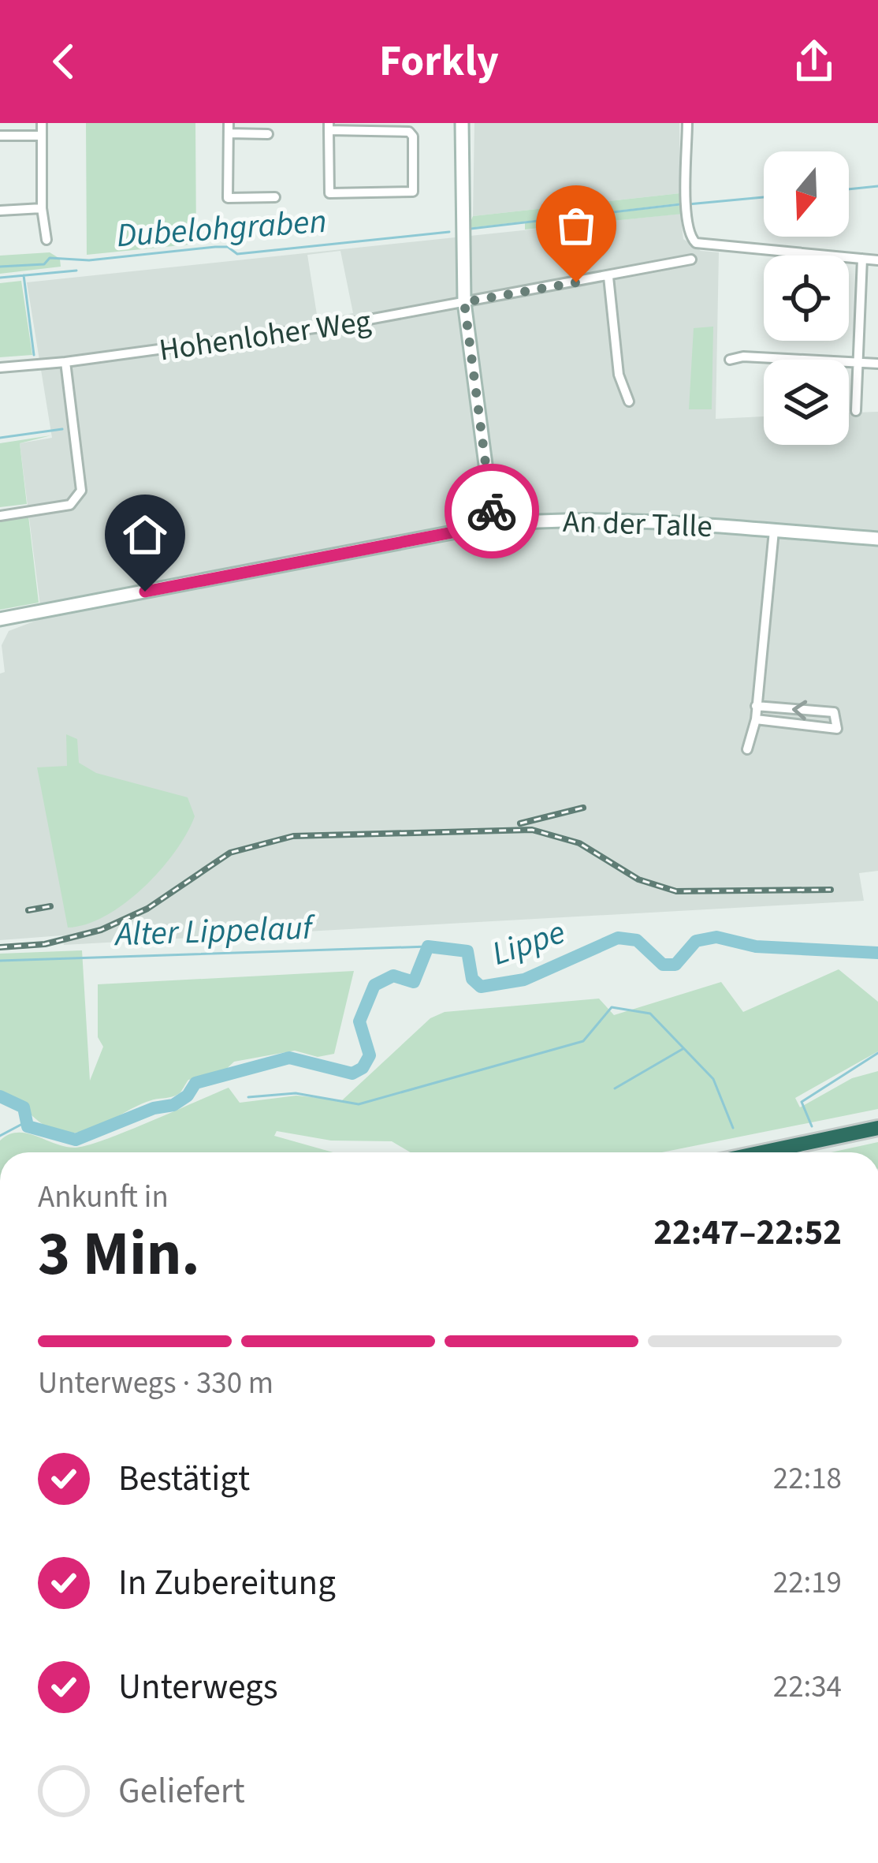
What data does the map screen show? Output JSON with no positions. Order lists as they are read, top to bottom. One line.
{"streets":{"street":["Hohenloher Weg","An der Talle"]},"water":["Dubelohgraben","Alter Lippelauf","Lippe"],"north":"bottom","page":{"header":"Forkly","heading":["3 Min.","Ankunft in","22:47–22:52"],"bar":"Unterwegs · 330 m","list":[["Bestätigt","22:18"],["In Zubereitung","22:19"],["Unterwegs","22:34"],"Geliefert"]}}
